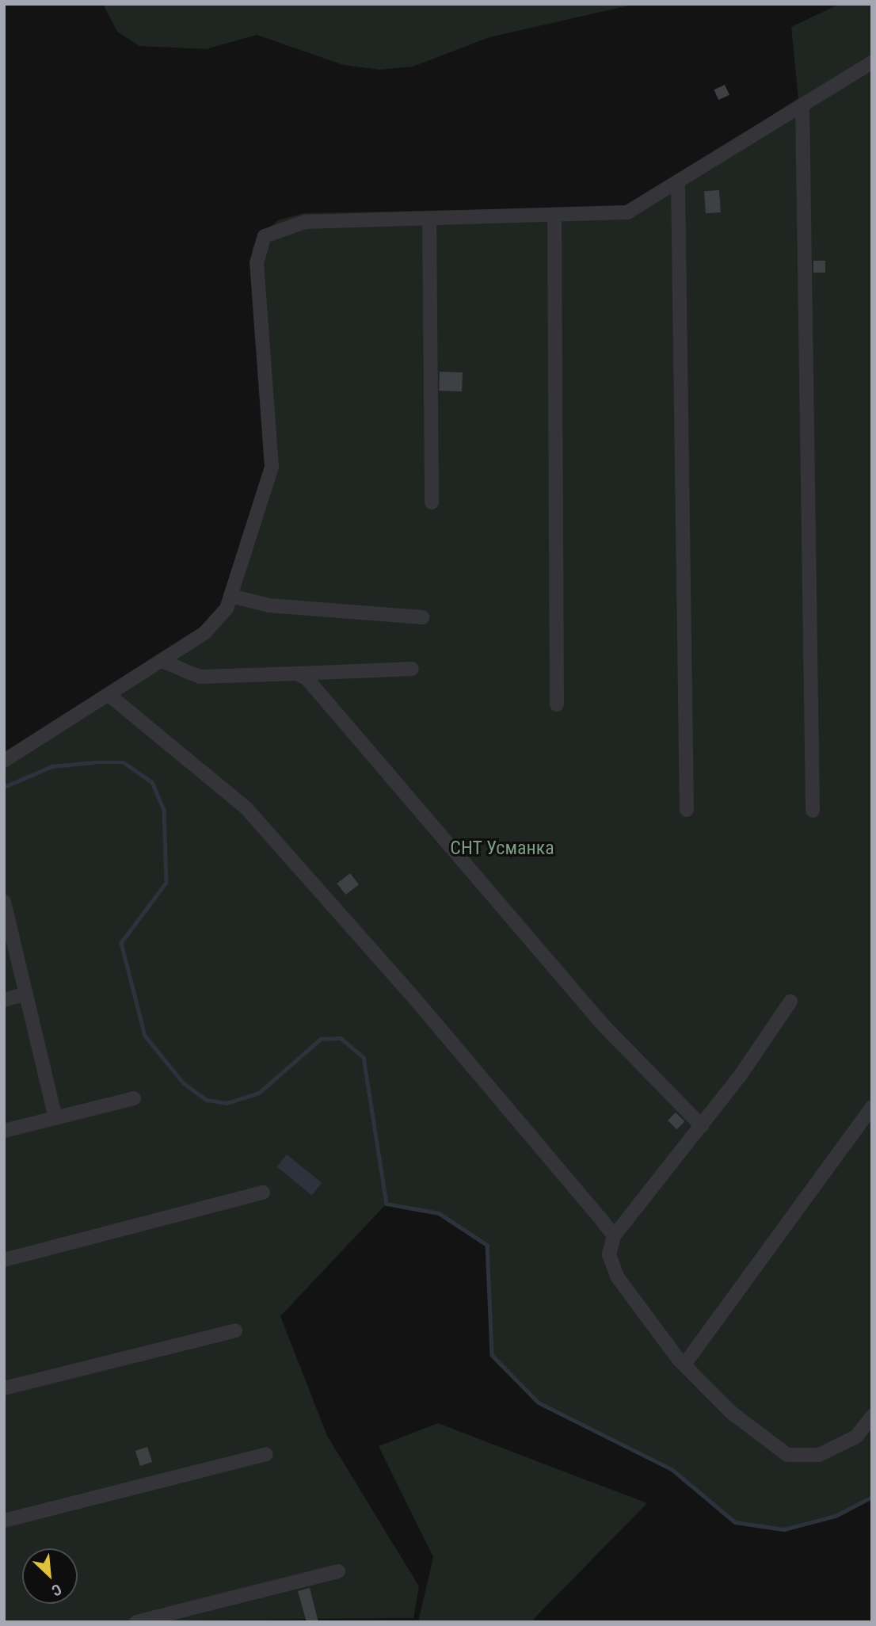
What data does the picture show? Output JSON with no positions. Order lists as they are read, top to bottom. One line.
{"parks":["СНТ Усманка"],"north":"bottom right"}
